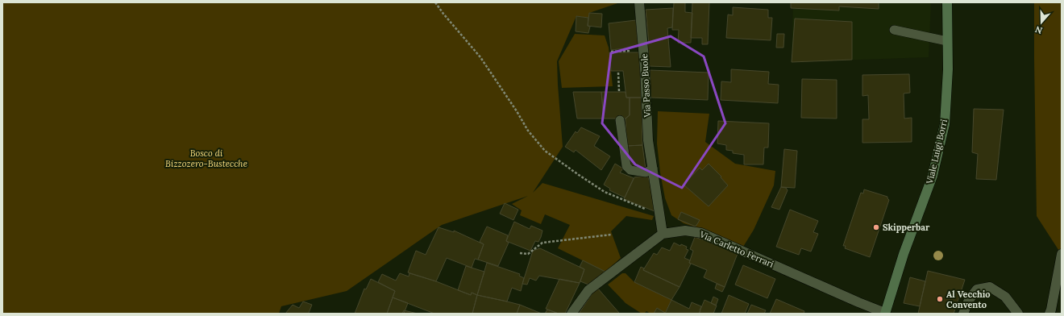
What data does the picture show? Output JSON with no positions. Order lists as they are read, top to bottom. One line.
{"streets":{"main road":["Viale Luigi Borri"],"street":["Via Passo Buole","Via Carletto Ferrari"]},"crossings":[["Via Passo Buole","Via Carletto Ferrari"],["Viale Luigi Borri","Via Carletto Ferrari"]],"parks":["Bosco di Bizzozero-Bustecche"],"places":["Skipperbar","Al Vecchio Convento"],"north":"bottom"}
